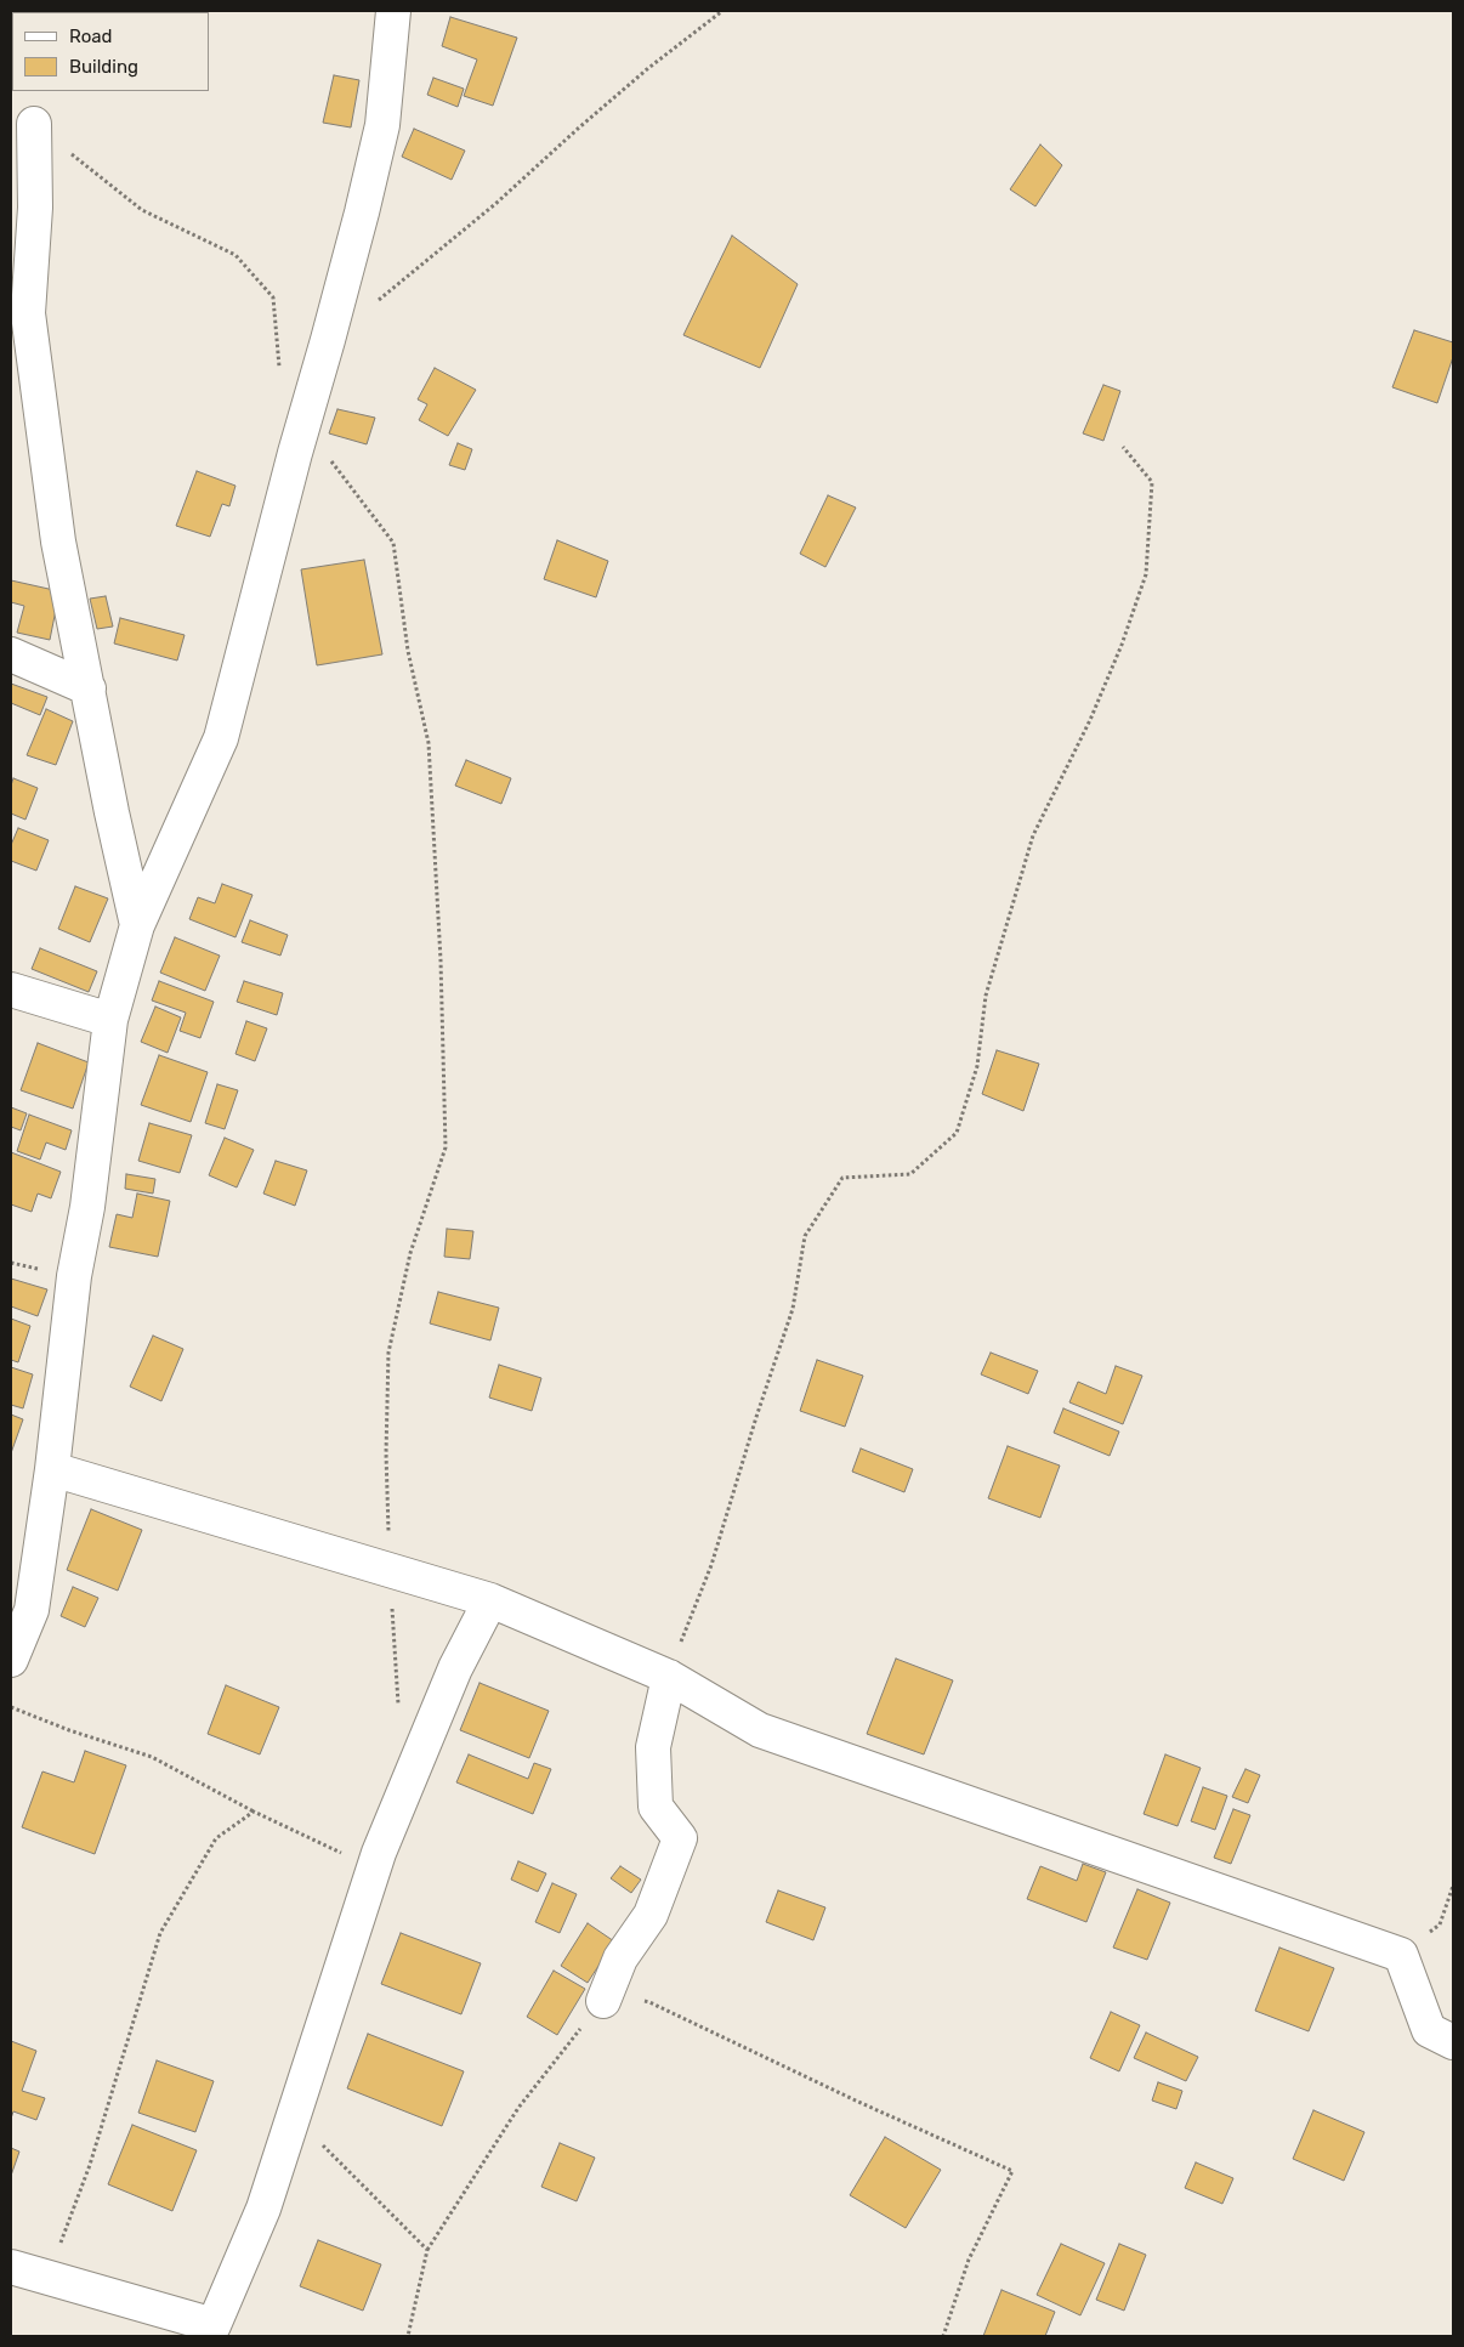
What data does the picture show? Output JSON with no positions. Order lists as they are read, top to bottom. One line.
{"legend":["Road","Building"]}
